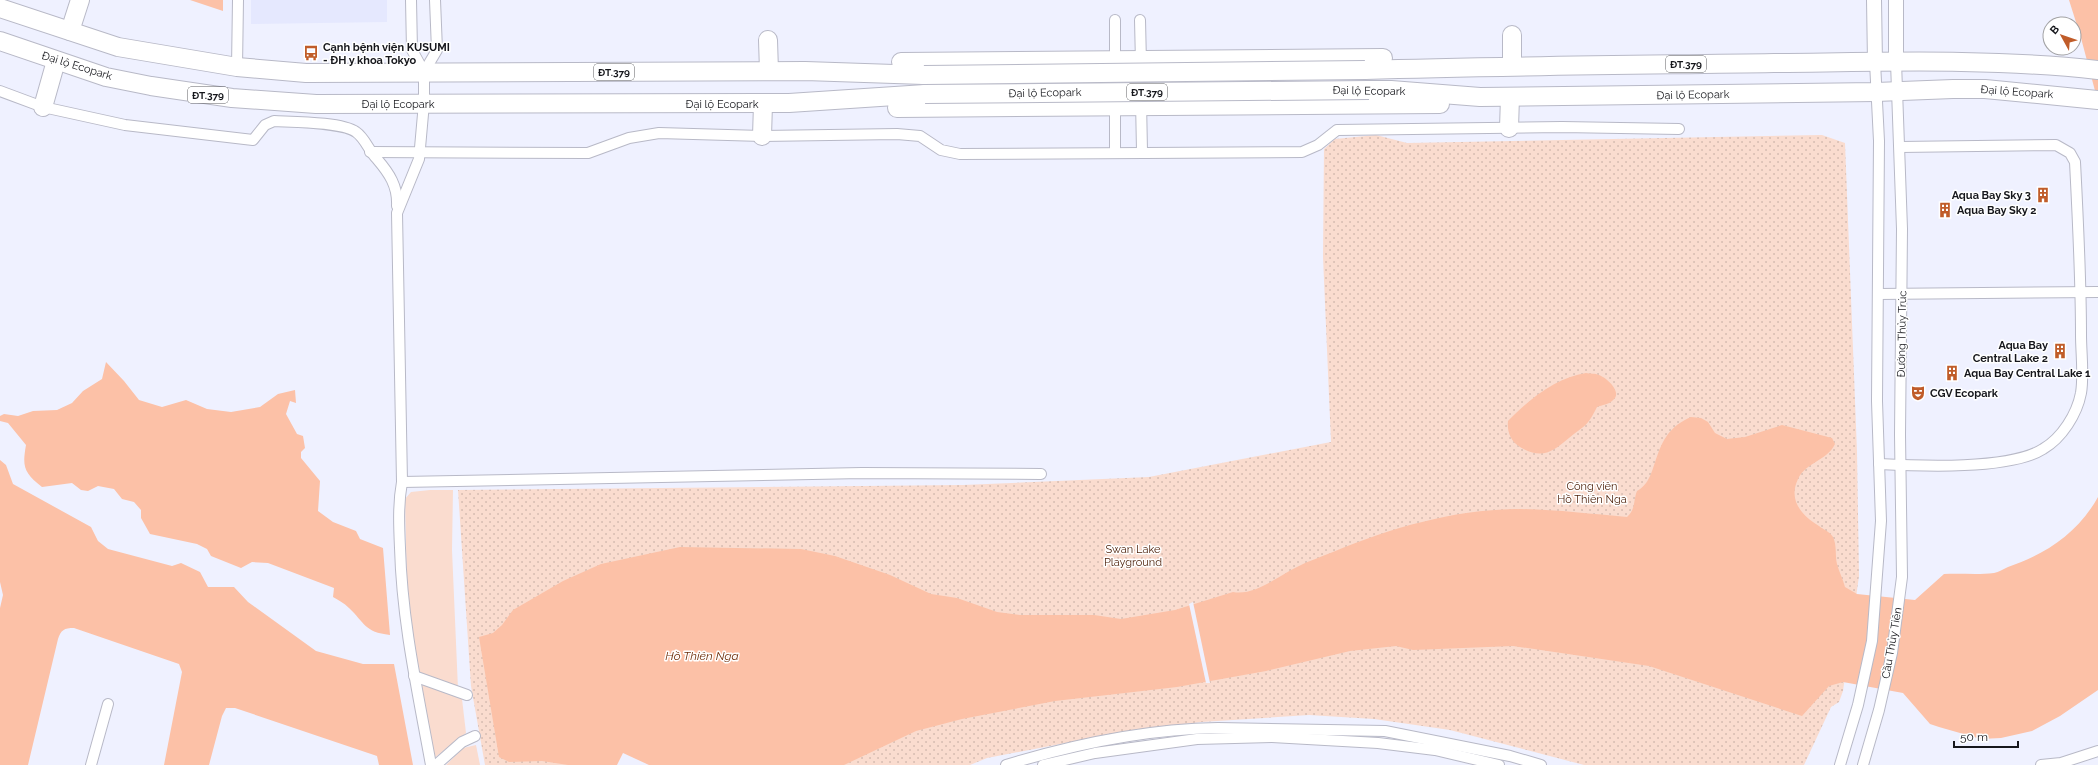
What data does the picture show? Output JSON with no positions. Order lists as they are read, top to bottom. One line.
{"streets":{"highway":["ĐT.379","Đại lộ Ecopark"],"street":["Đường Thủy Trúc","Cầu Thủy Tiên"]},"crossings":[["Đại lộ Ecopark","Đường Thủy Trúc"],["Đường Thủy Trúc","Cầu Thủy Tiên"]],"water":["Hồ Thiên Nga"],"parks":["Công viên Hồ Thiên Nga","Swan Lake Playground"],"places":{"bus stop":["Cạnh bệnh viện KUSUMI - ĐH y khoa Tokyo"],"building":["Aqua Bay Sky 3","Aqua Bay Sky 2","Aqua Bay Central Lake 2","Aqua Bay Central Lake 1"],"theatre":["CGV Ecopark"]},"scale_bar":"50 m","north":"top left"}
